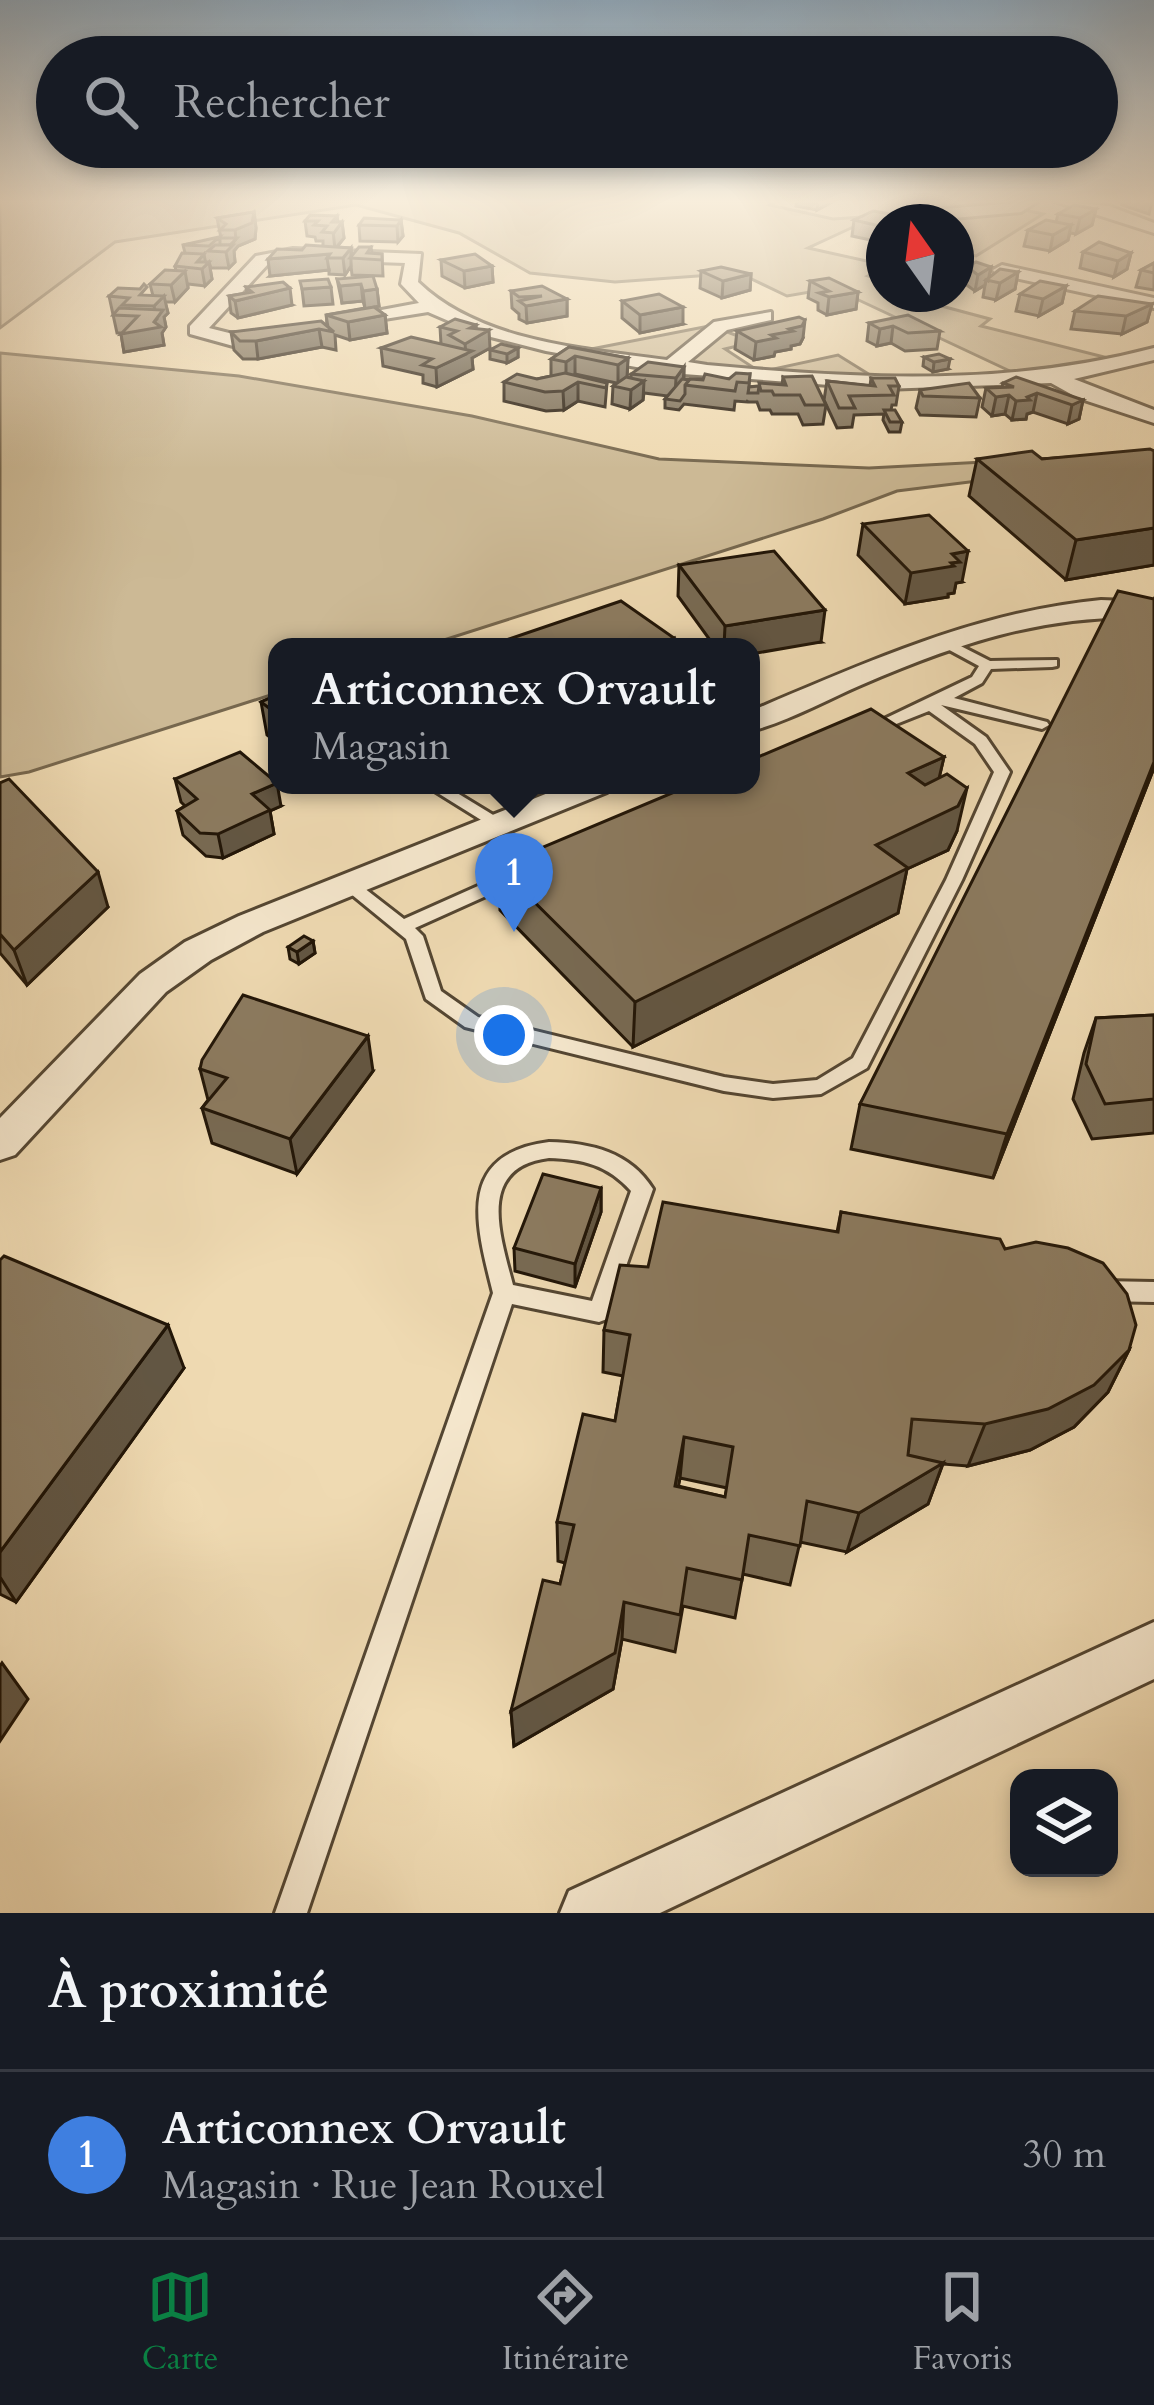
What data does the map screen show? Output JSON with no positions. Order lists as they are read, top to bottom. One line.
{"north":"top","page":{"search":"Rechercher","popup":["Articonnex Orvault","Magasin"],"pins":"1","heading":"À proximité","list":[{"mark":"1","name":"Articonnex Orvault","note":"Magasin · Rue Jean Rouxel","value":"30 m"}],"nav":["Carte","Itinéraire","Favoris"]}}
